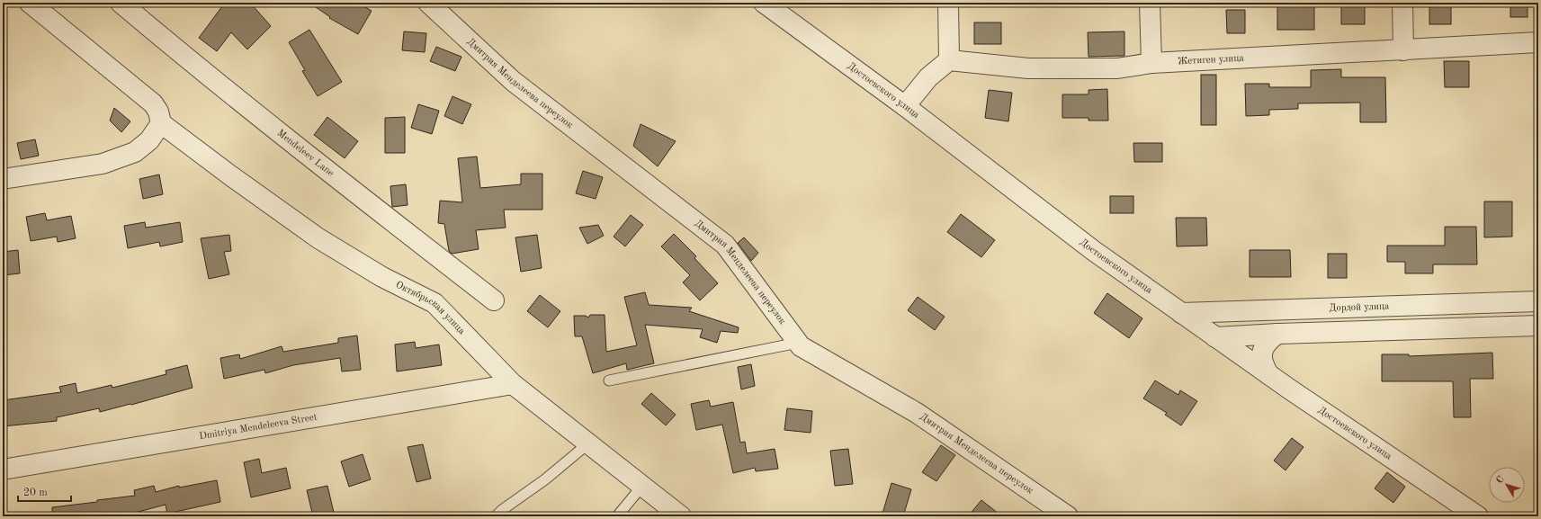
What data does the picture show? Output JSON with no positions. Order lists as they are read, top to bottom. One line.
{"streets":{"street":["Жетиген улица","Дмитрия Менделеева переулок","Достоевского улица","Mendeleev Lane","Дордой улица","Октябрьская улица","Dmitriya Mendeleeva Street"]},"crossings":[["Достоевского улица","Дордой улица"],["Октябрьская улица","Dmitriya Mendeleeva Street"]],"scale_bar":"20 m","north":"top left"}
